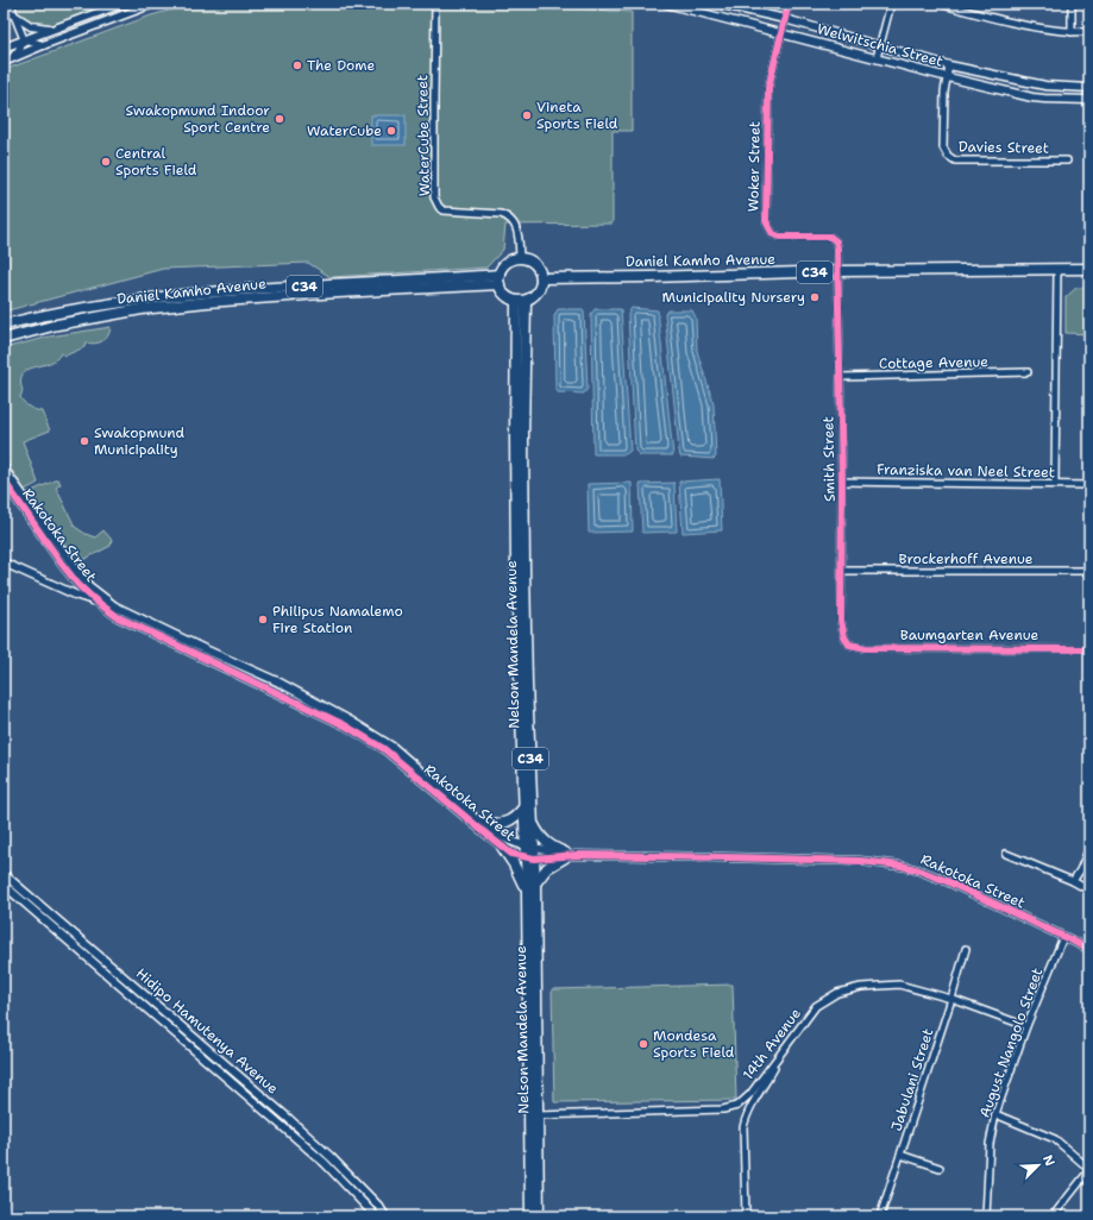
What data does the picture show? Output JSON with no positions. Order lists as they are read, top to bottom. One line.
{"streets":{"main road":["Daniel Kamho Avenue","C34","Nelson Mandela Avenue"],"street":["Welwitschia Street","WaterCube Street","Davies Street","Woker Street","Cottage Avenue","Smith Street","Franziska van Neel Street","Rakotoka Street","Brockerhoff Avenue","Baumgarten Avenue","Hidipo Hamutenya Avenue","August Nangolo Street","14th Avenue","Jabulani Street"]},"crossings":[["Welwitschia Street","Davies Street"],["Welwitschia Street","Woker Street"],["WaterCube Street","Daniel Kamho Avenue"],["WaterCube Street","Nelson Mandela Avenue"],["Woker Street","Daniel Kamho Avenue"],["Woker Street","Smith Street"],["Daniel Kamho Avenue","Smith Street"],["Daniel Kamho Avenue","Nelson Mandela Avenue"],["Cottage Avenue","Smith Street"],["Smith Street","Franziska van Neel Street"],["Smith Street","Brockerhoff Avenue"],["Smith Street","Baumgarten Avenue"],["Rakotoka Street","Nelson Mandela Avenue"],["Rakotoka Street","August Nangolo Street"],["Nelson Mandela Avenue","14th Avenue"],["August Nangolo Street","14th Avenue"],["14th Avenue","Jabulani Street"]],"places":["The Dome","Vineta Sports Field","Swakopmund Indoor Sport Centre","WaterCube","Central Sports Field","Municipality Nursery","Swakopmund Municipality","Philipus Namalemo Fire Station","Mondesa Sports Field"],"north":"top right"}
